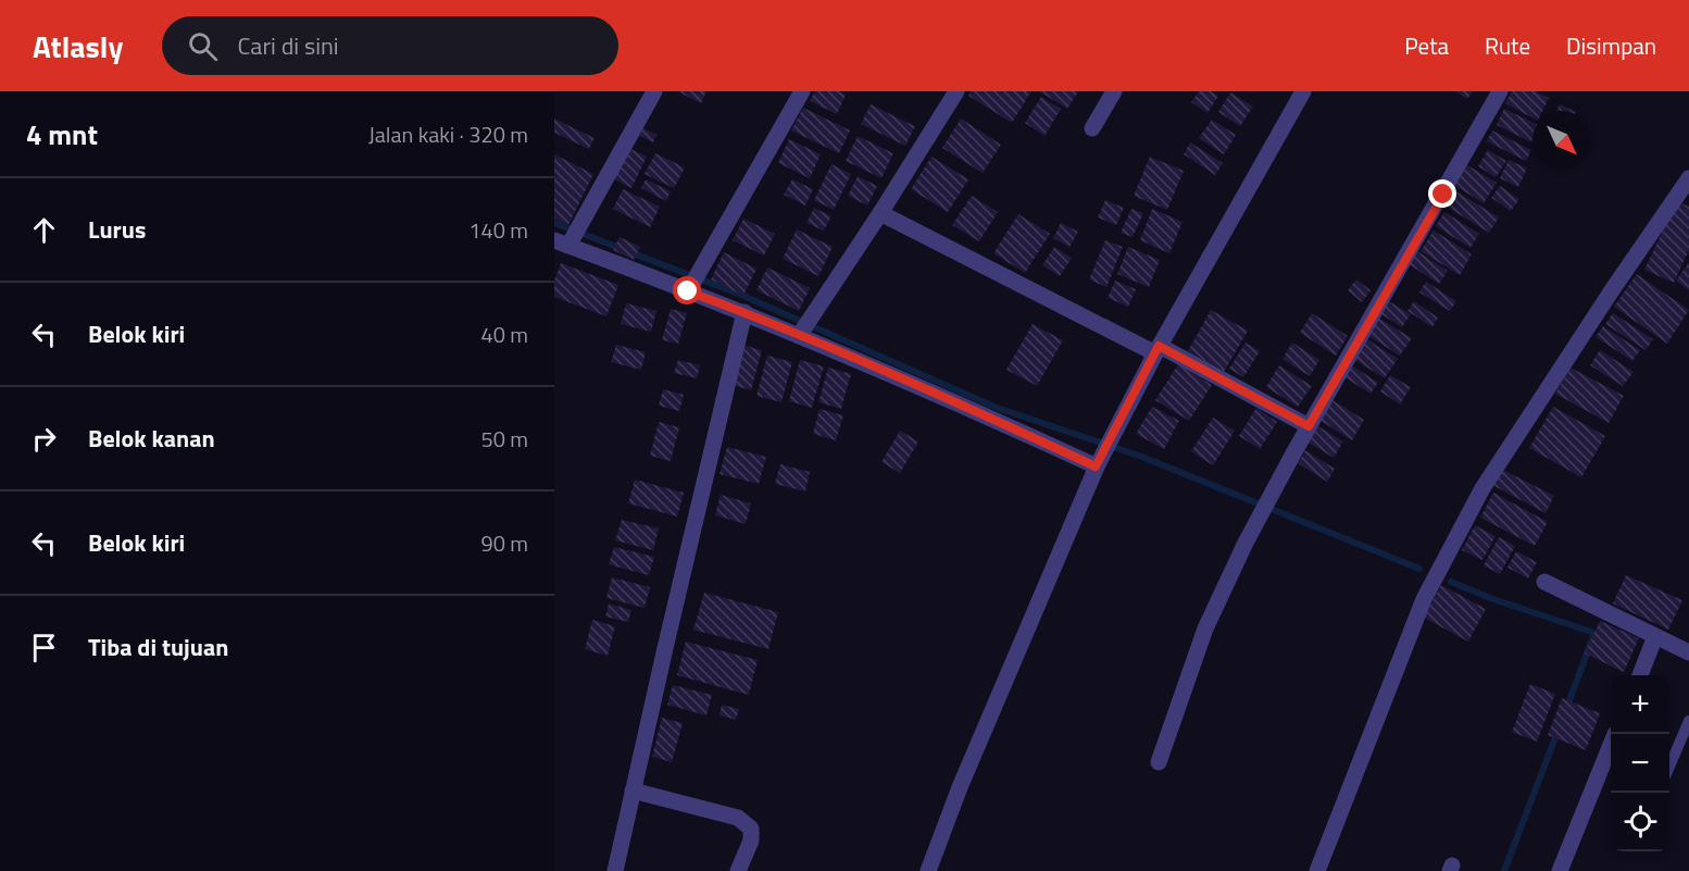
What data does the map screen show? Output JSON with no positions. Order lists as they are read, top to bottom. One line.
{"north":"bottom right","page":{"header":"Atlasly","search":"Cari di sini","nav":["Peta","Rute","Disimpan"],"heading":["4 mnt","Jalan kaki · 320 m"],"list":[["Lurus","140 m"],["Belok kiri","40 m"],["Belok kanan","50 m"],["Belok kiri","90 m"],"Tiba di tujuan"],"map_buttons":["+","−"]}}
